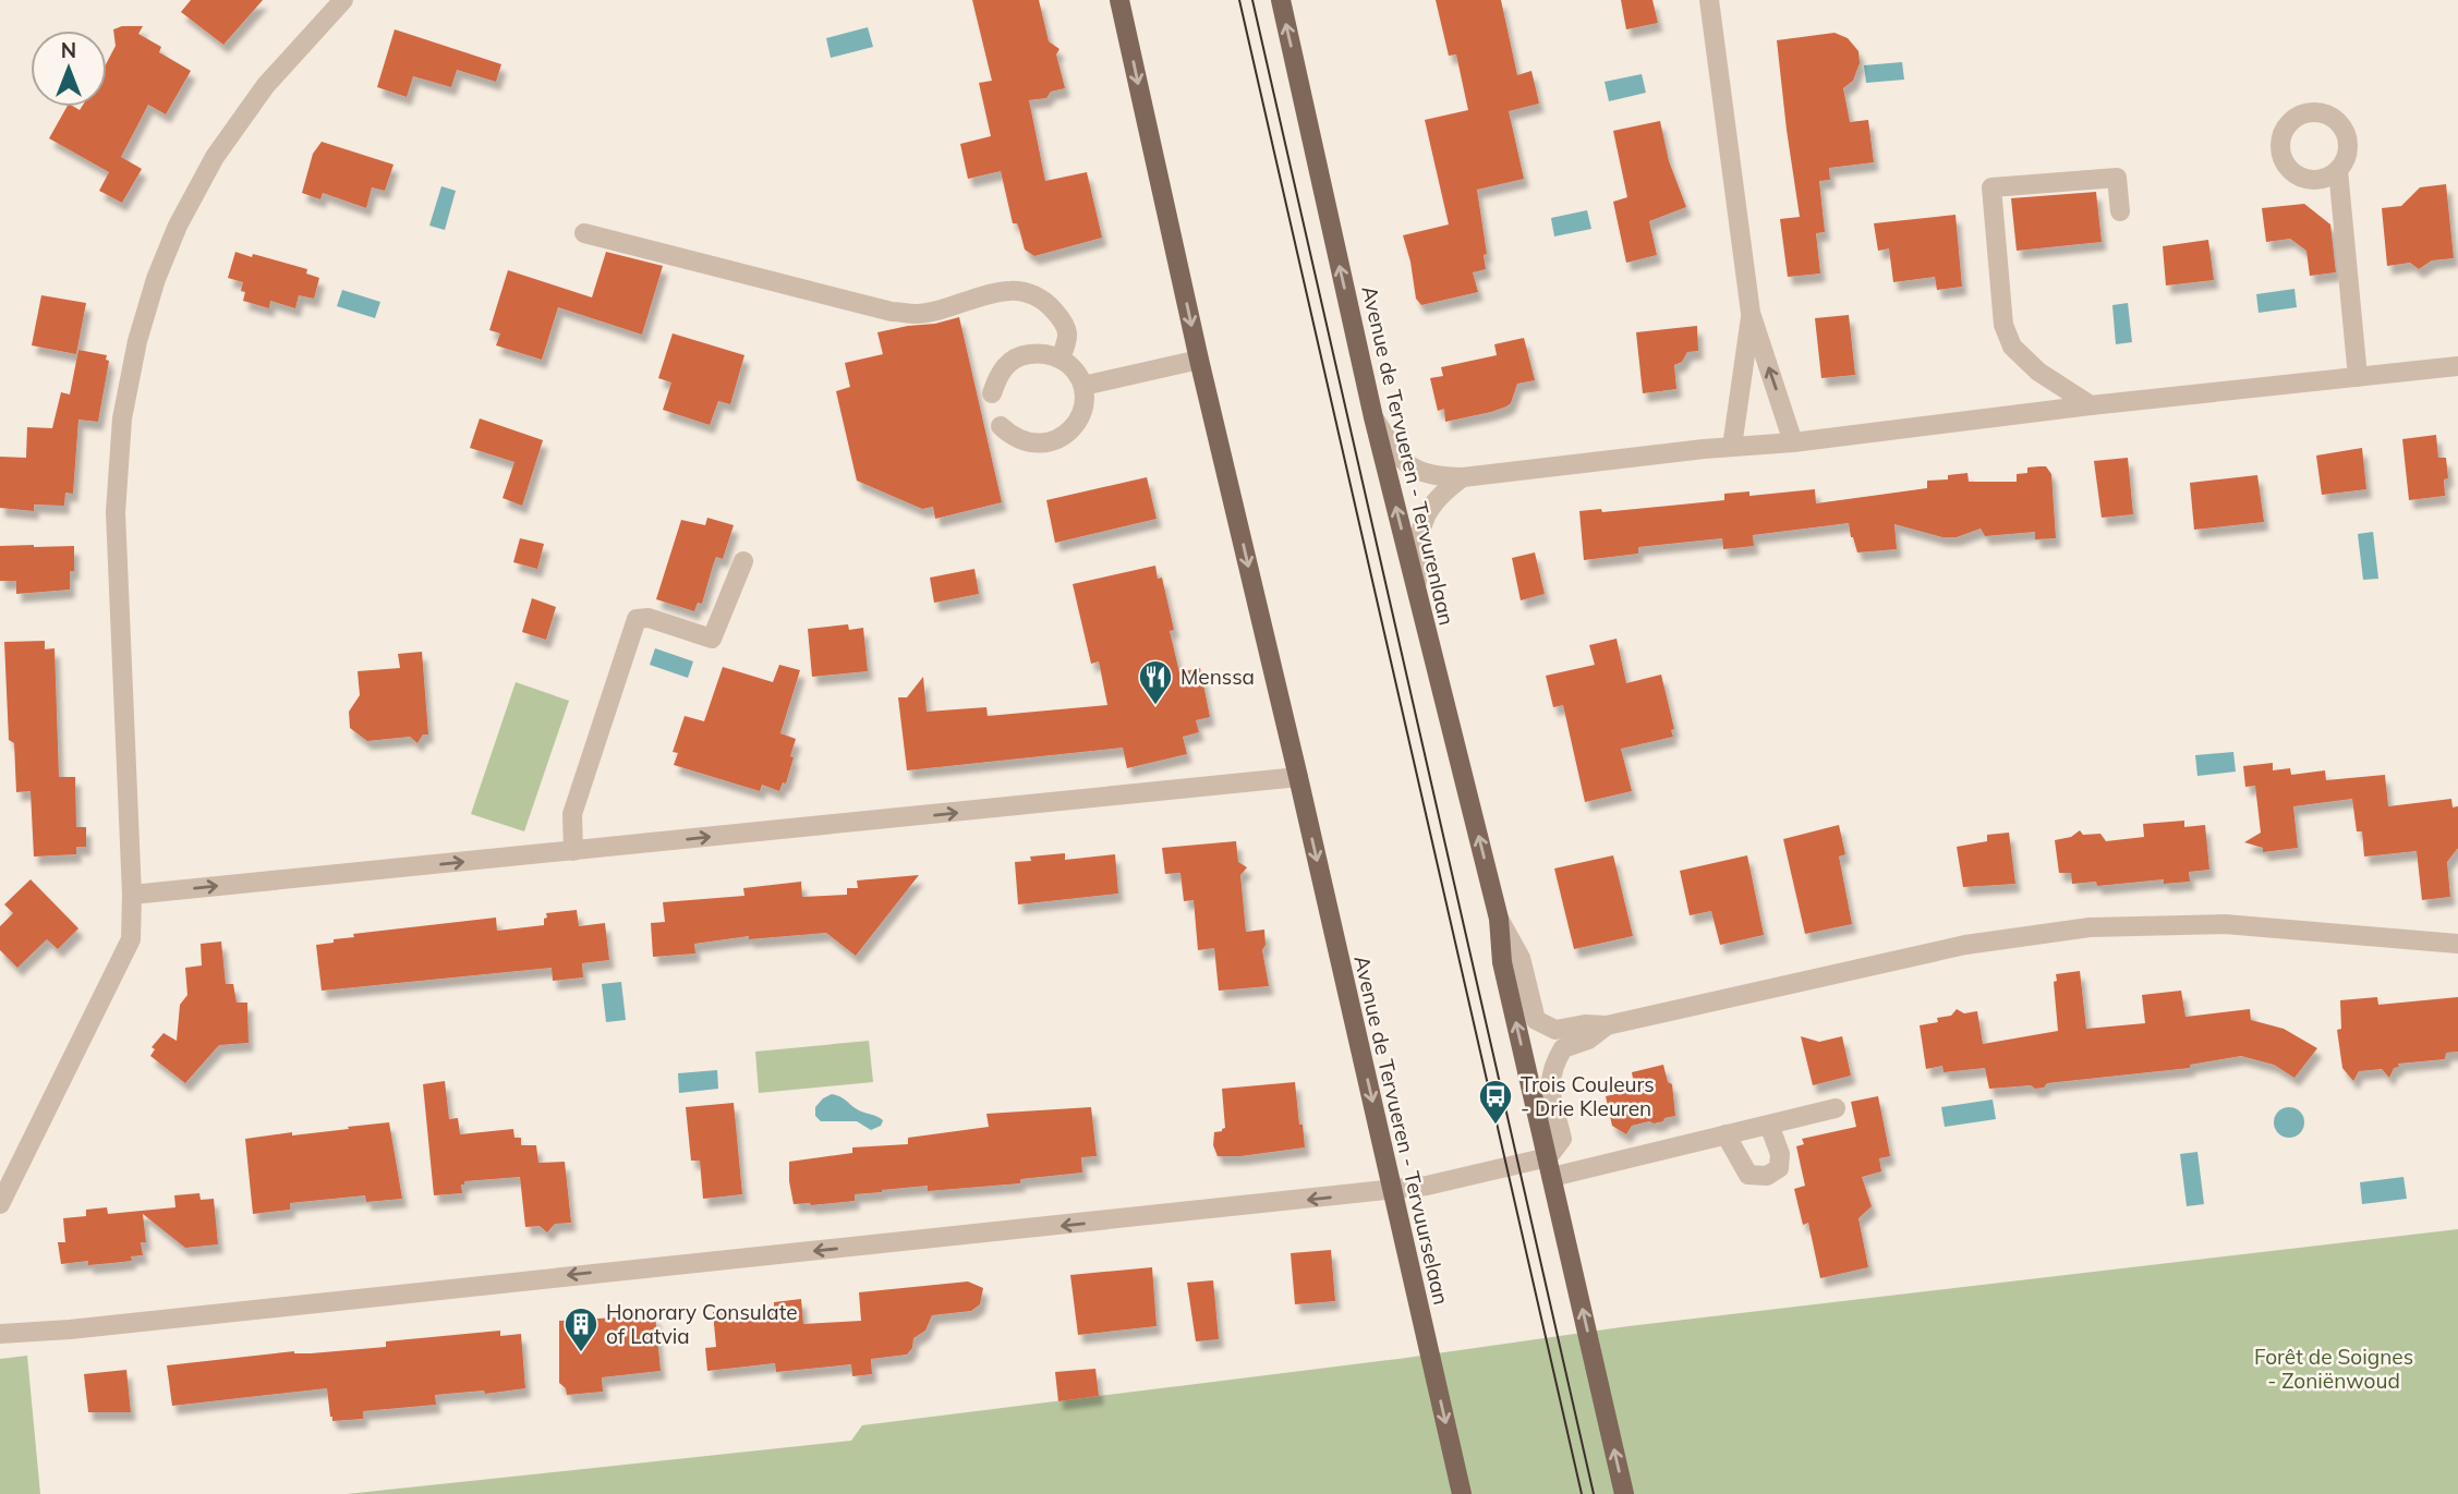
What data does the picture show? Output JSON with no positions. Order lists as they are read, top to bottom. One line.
{"streets":{"main road":["Avenue de Tervueren - Tervurenlaan","Avenue de Tervueren - Tervuurselaan"]},"parks":["Forêt de Soignes - Zoniënwoud"],"places":{"restaurant":["Menssa"],"bus stop":["Trois Couleurs - Drie Kleuren"],"building":["Honorary Consulate of Latvia"]},"north":"top"}
